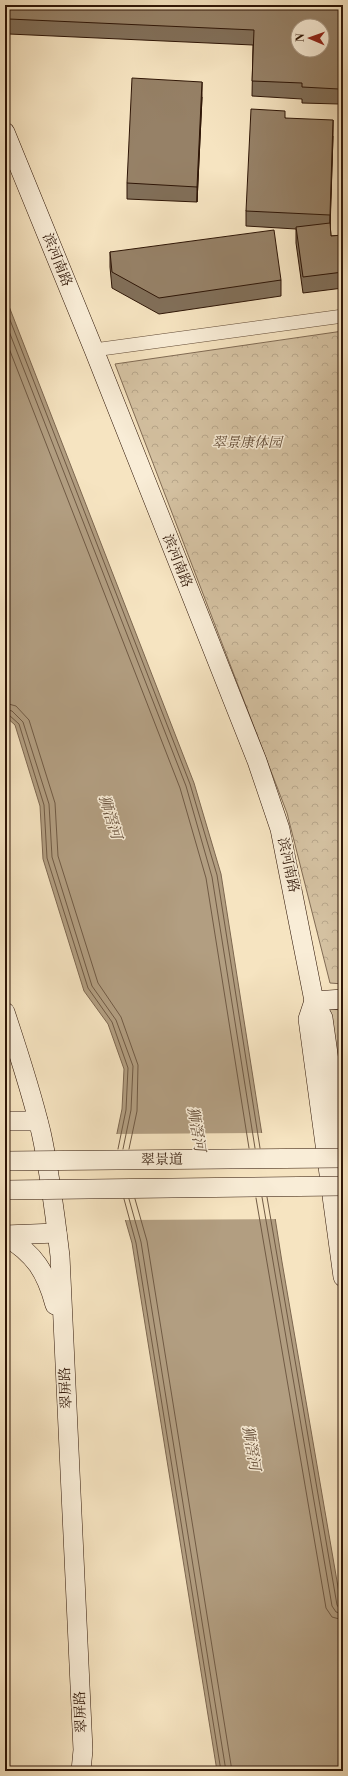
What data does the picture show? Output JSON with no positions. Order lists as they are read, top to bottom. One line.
{"streets":{"street":["滨河南路","翠景道","翠屏路"]},"crossings":[["滨河南路","翠景道"]],"water":["狮滘河"],"parks":["翠景康体园"],"north":"left"}
